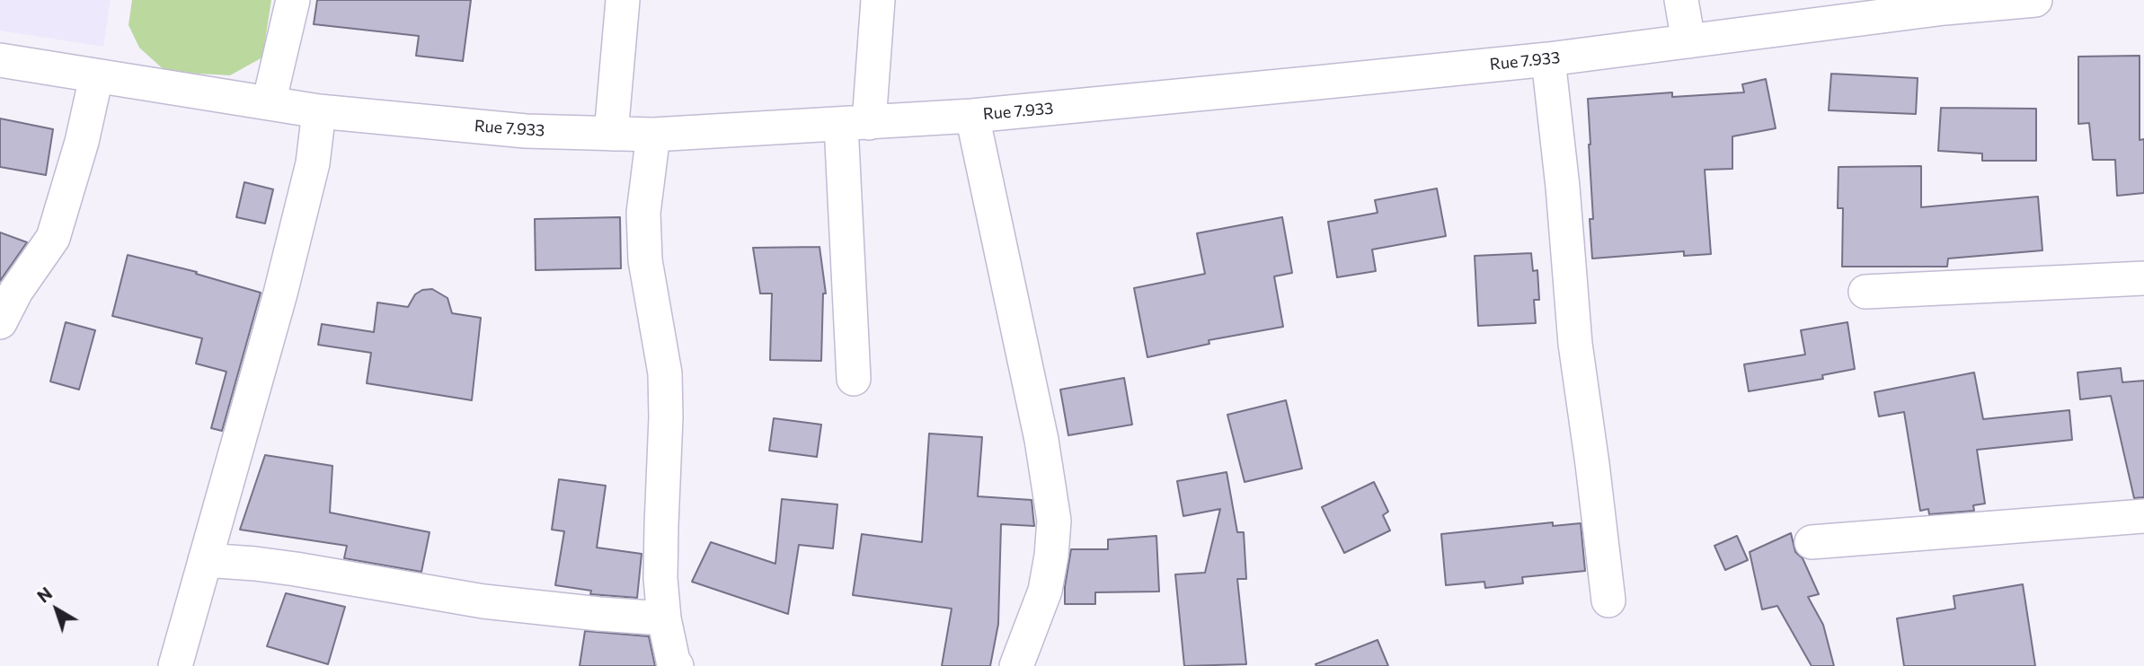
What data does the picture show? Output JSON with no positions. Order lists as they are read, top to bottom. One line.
{"streets":{"street":["Rue 7.933"]},"north":"top left"}
